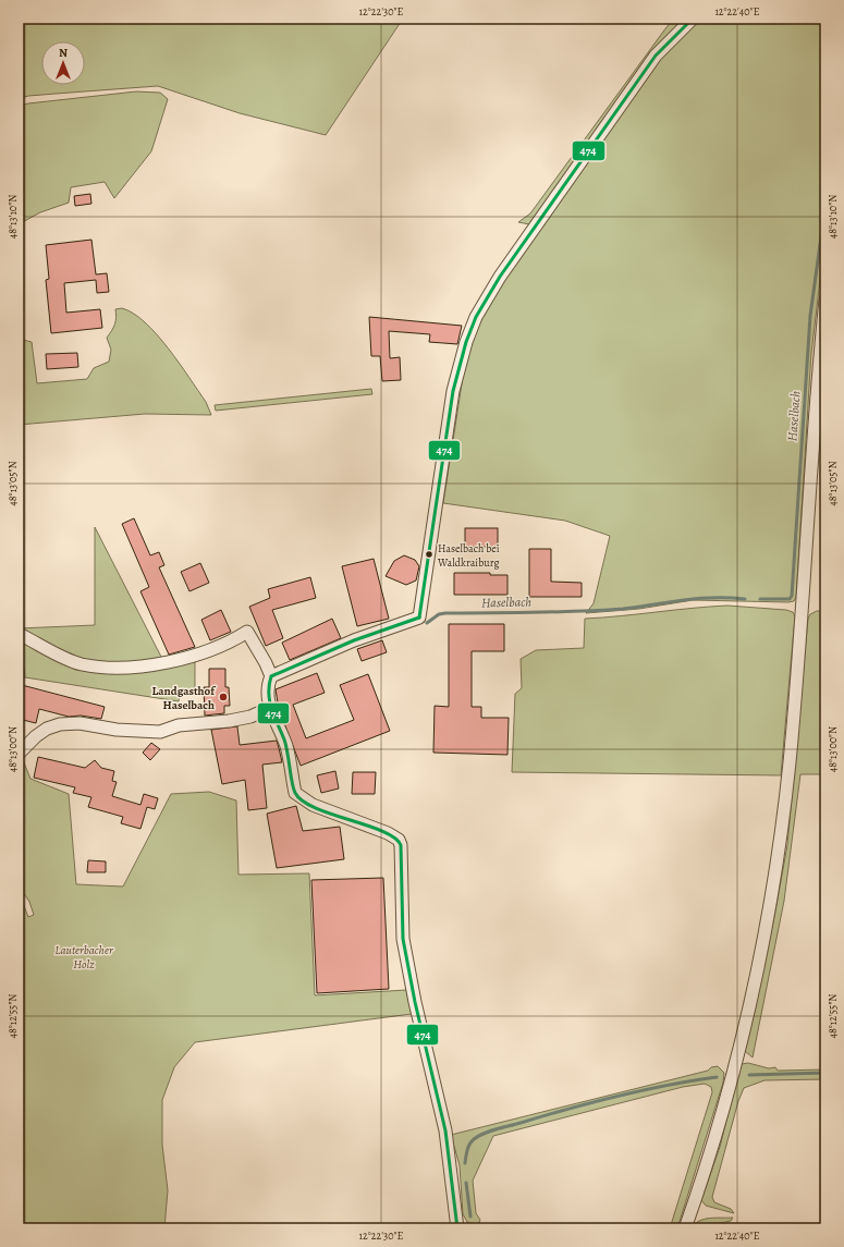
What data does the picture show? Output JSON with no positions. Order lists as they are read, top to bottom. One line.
{"water":["Haselbach"],"parks":["Lauterbacher Holz"],"places":["Haselbach bei Waldkraiburg","Landgasthof Haselbach"],"lines":["transit line 474"],"north":"top","coordinates":["12°22'30\"E","12°22'40\"E","48°13'10\"N","48°13'05\"N","48°13'00\"N","48°12'55\"N"]}
